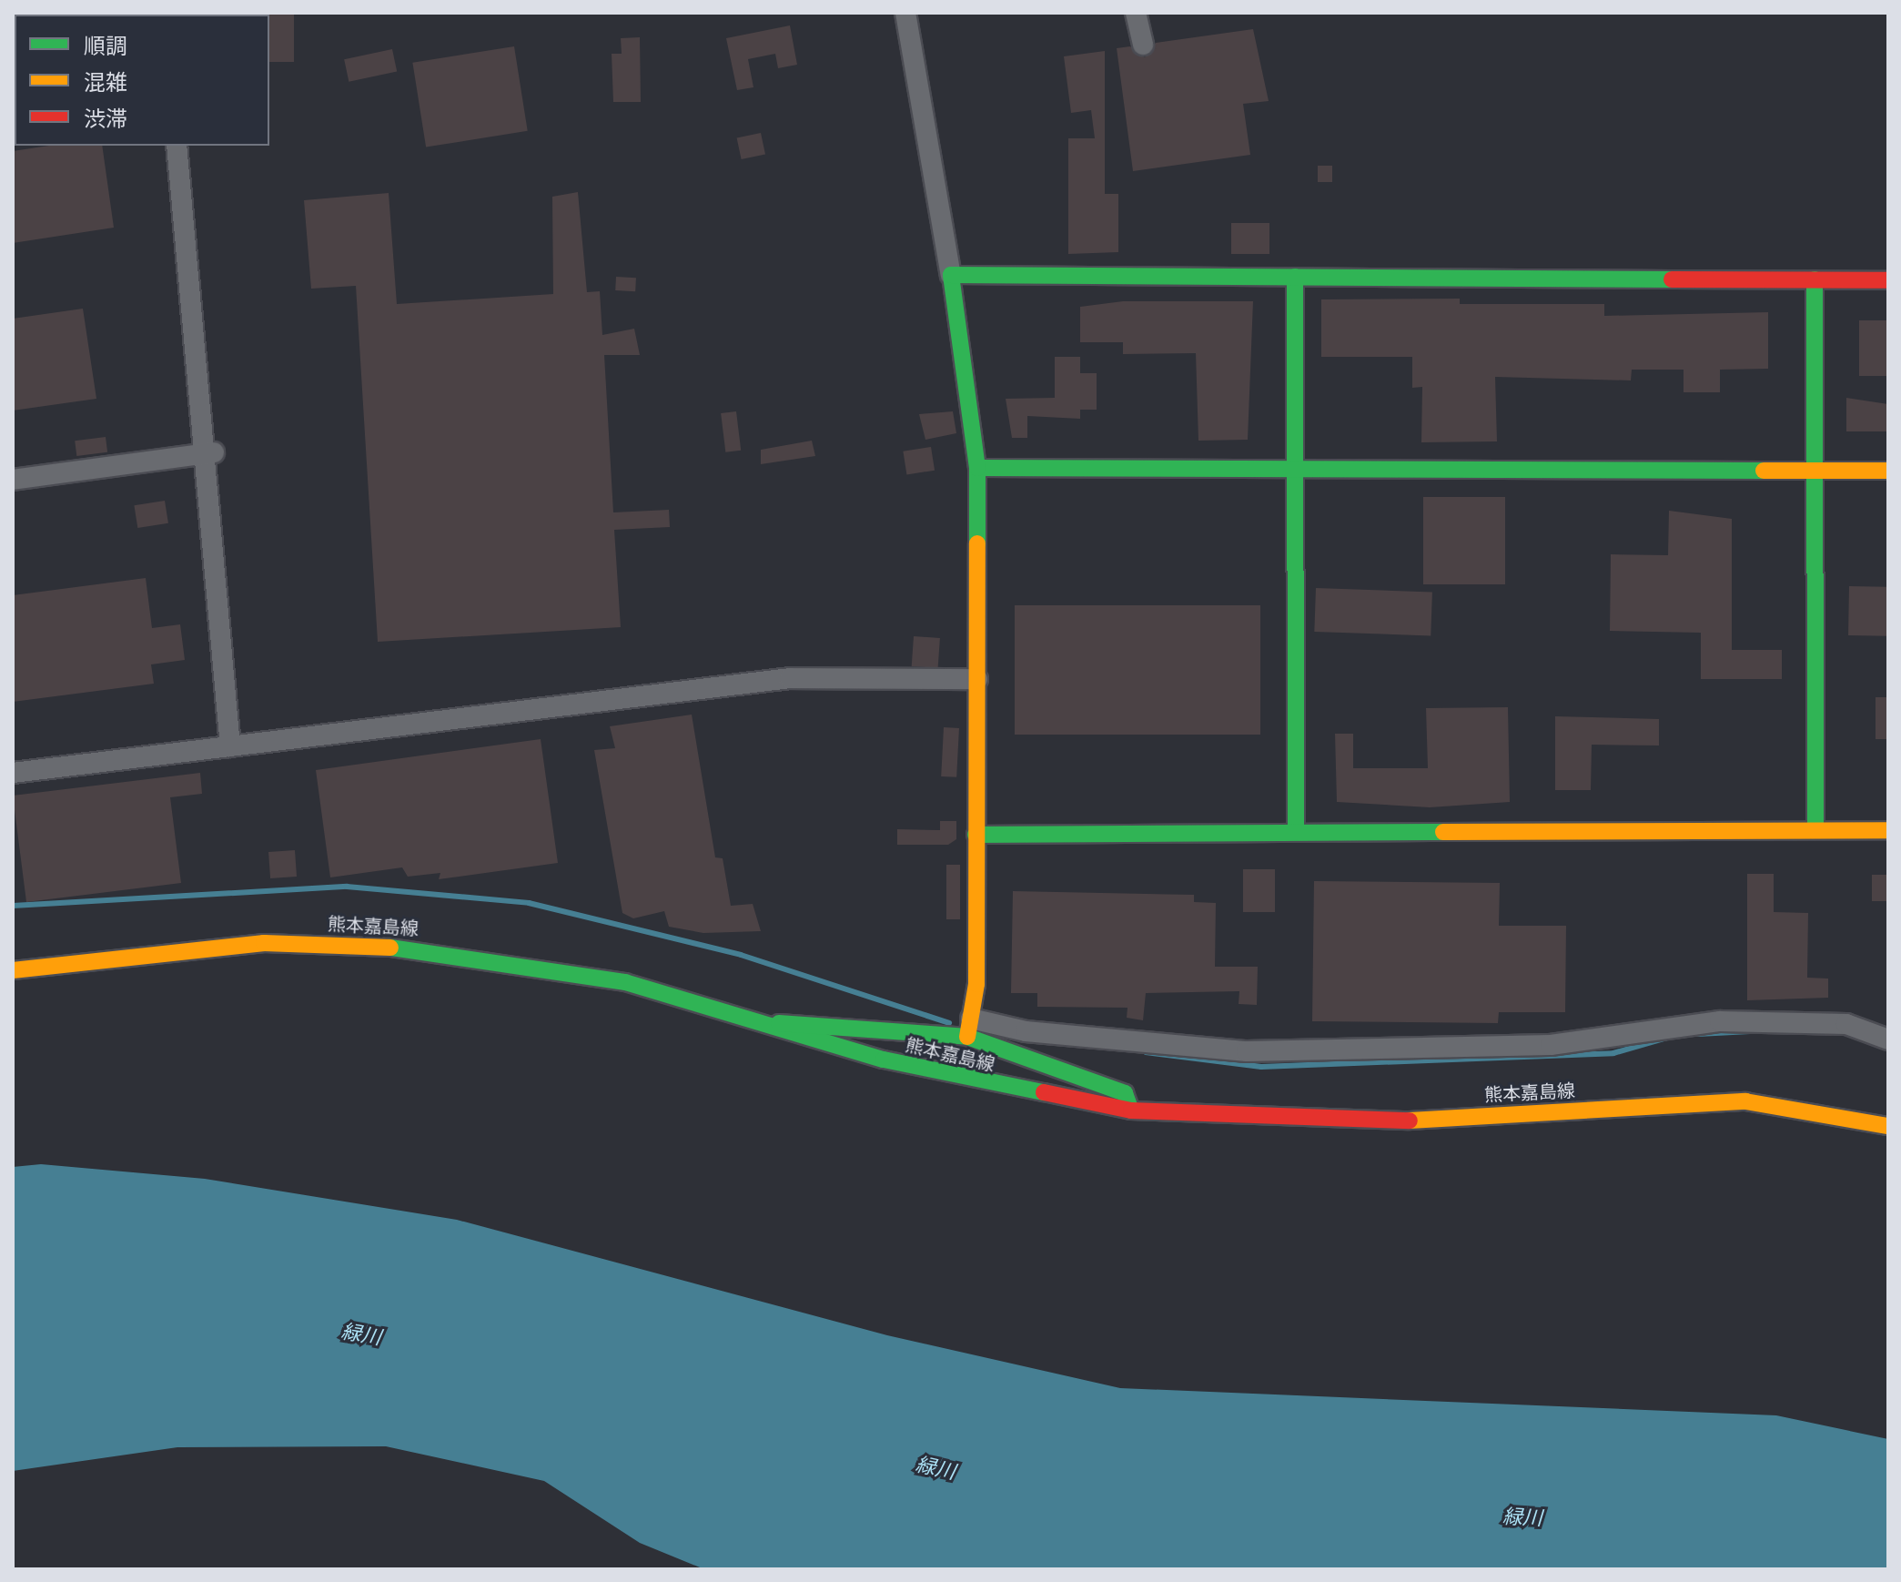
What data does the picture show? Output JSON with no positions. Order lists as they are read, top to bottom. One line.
{"streets":{"street":["熊本嘉島線"]},"water":["緑川"],"legend":["順調","混雑","渋滞"]}
